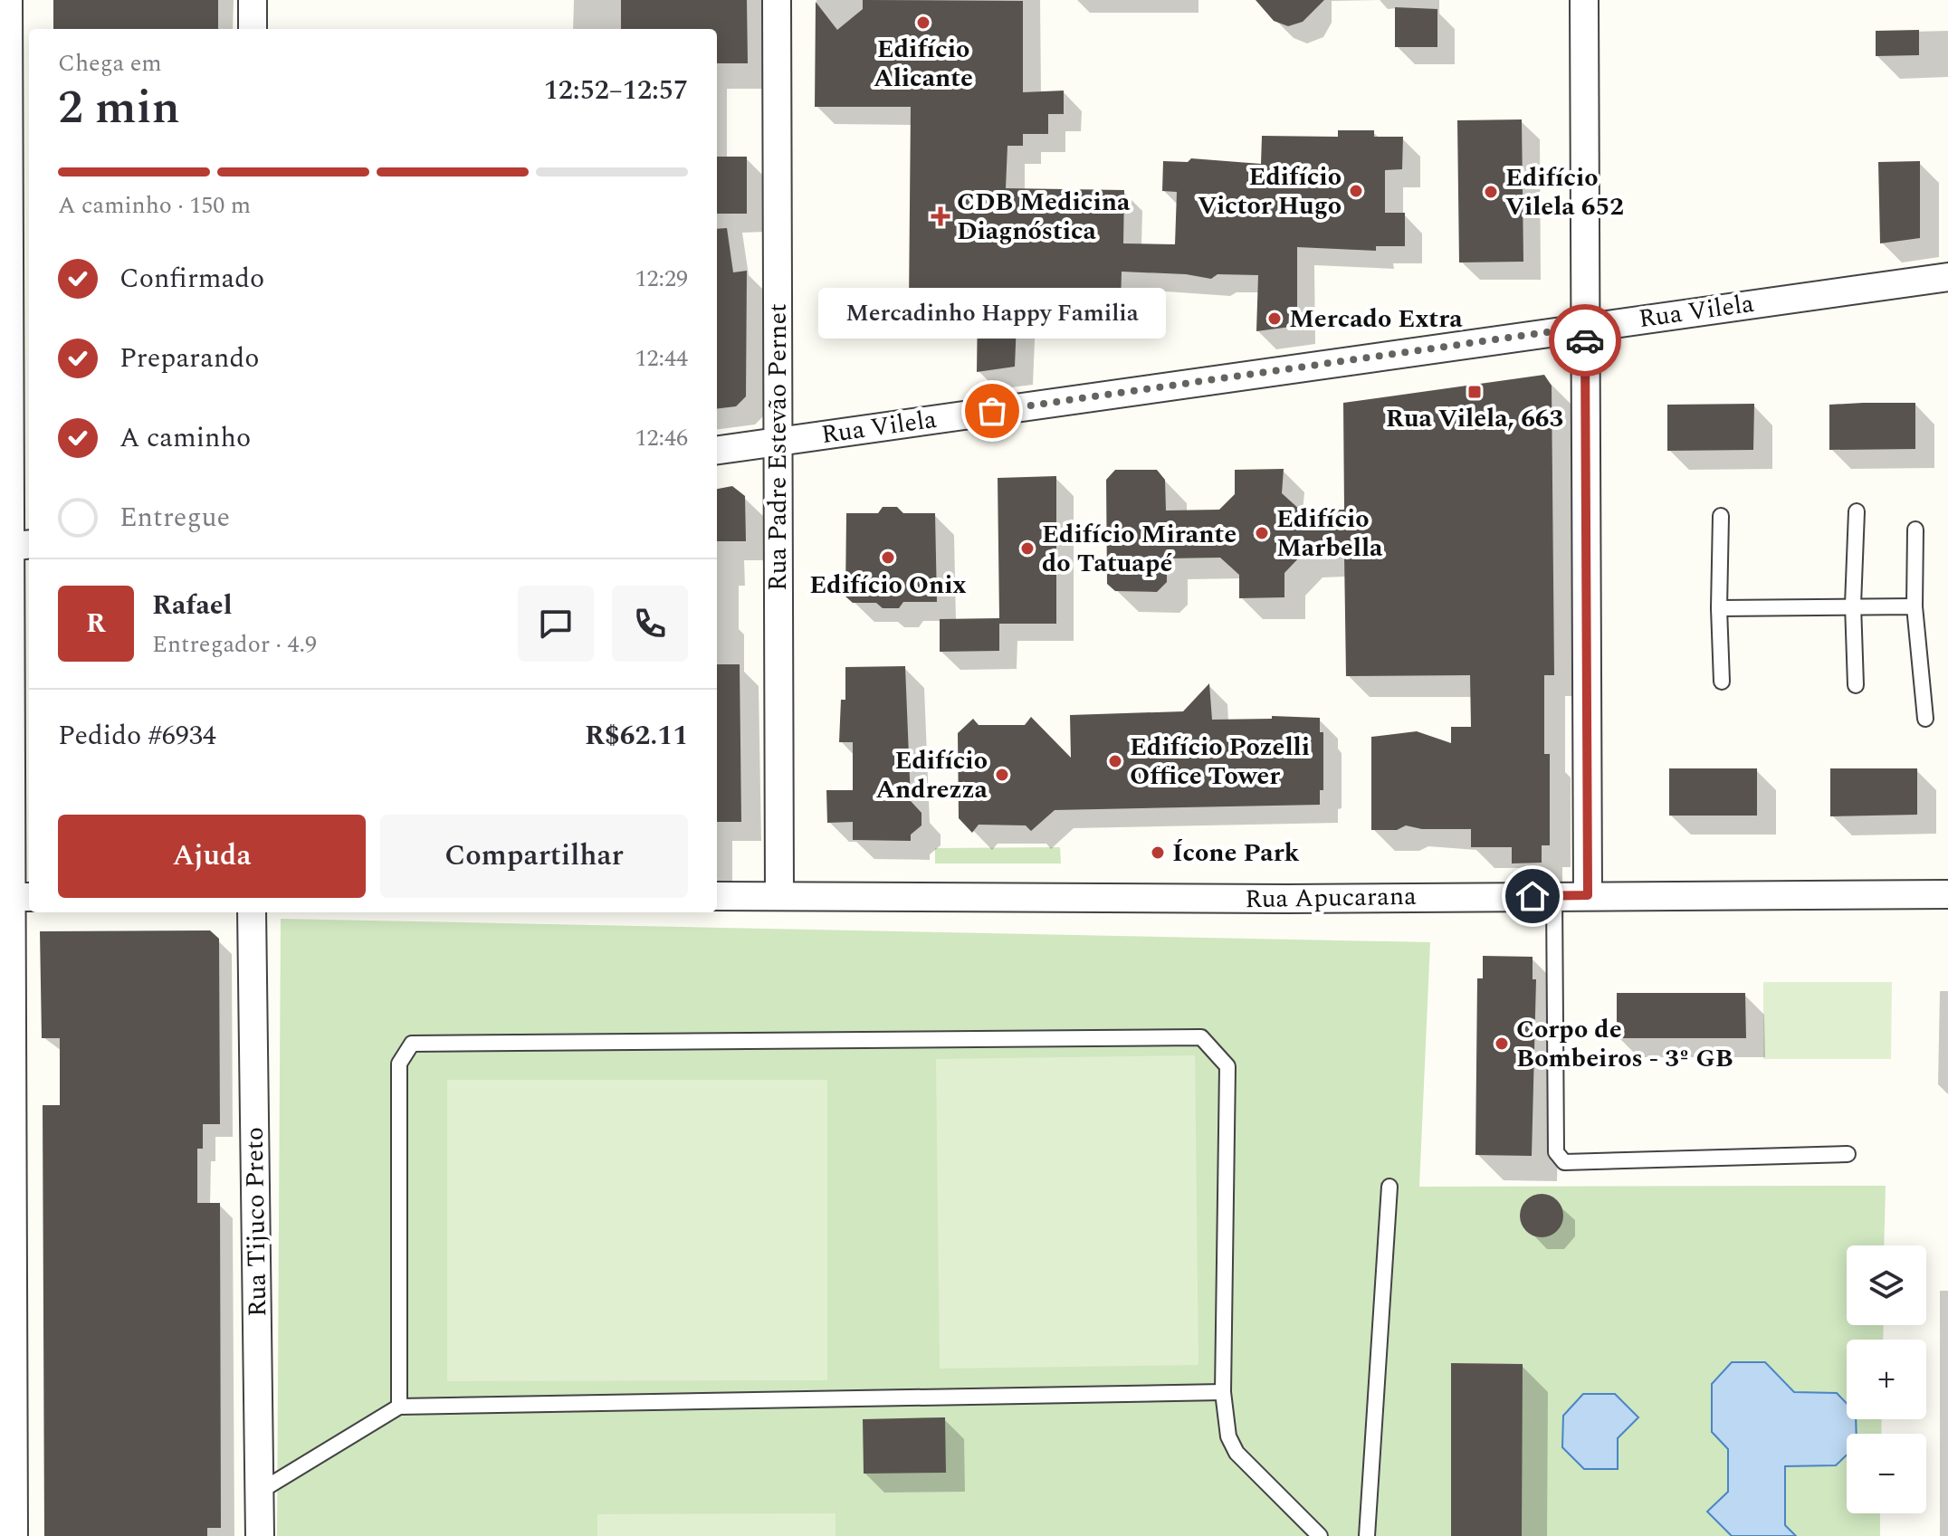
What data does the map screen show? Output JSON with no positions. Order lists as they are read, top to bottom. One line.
{"streets":{"street":["Rua Vilela","Rua Padre Estevão Pernet","Rua Apucarana","Rua Tijuco Preto"]},"crossings":[["Rua Vilela","Rua Padre Estevão Pernet"],["Rua Padre Estevão Pernet","Rua Apucarana"]],"places":{"other":["Edifício Alicante","Edifício Victor Hugo","Edifício Vilela 652","Mercado Extra","Mercadinho Happy Familia","Edifício Marbella","Edifício Mirante do Tatuapé","Edifício Onix","Edifício Pozelli Office Tower","Edifício Andrezza","Ícone Park","Corpo de Bombeiros - 3º GB"],"health":["CDB Medicina Diagnóstica"],"transit":["Rua Vilela, 663"]},"page":{"heading":["2 min","Chega em","12:52–12:57"],"panel":["Rafael","Entregador · 4.9","Pedido #6934","R$62.11"],"bar":"A caminho · 150 m","list":[["Confirmado","12:29"],["Preparando","12:44"],["A caminho","12:46"],"Entregue"],"bubble":"Mercadinho Happy Familia","round":"R","buttons":["Ajuda","Compartilhar"],"map_buttons":["+","−"]}}
